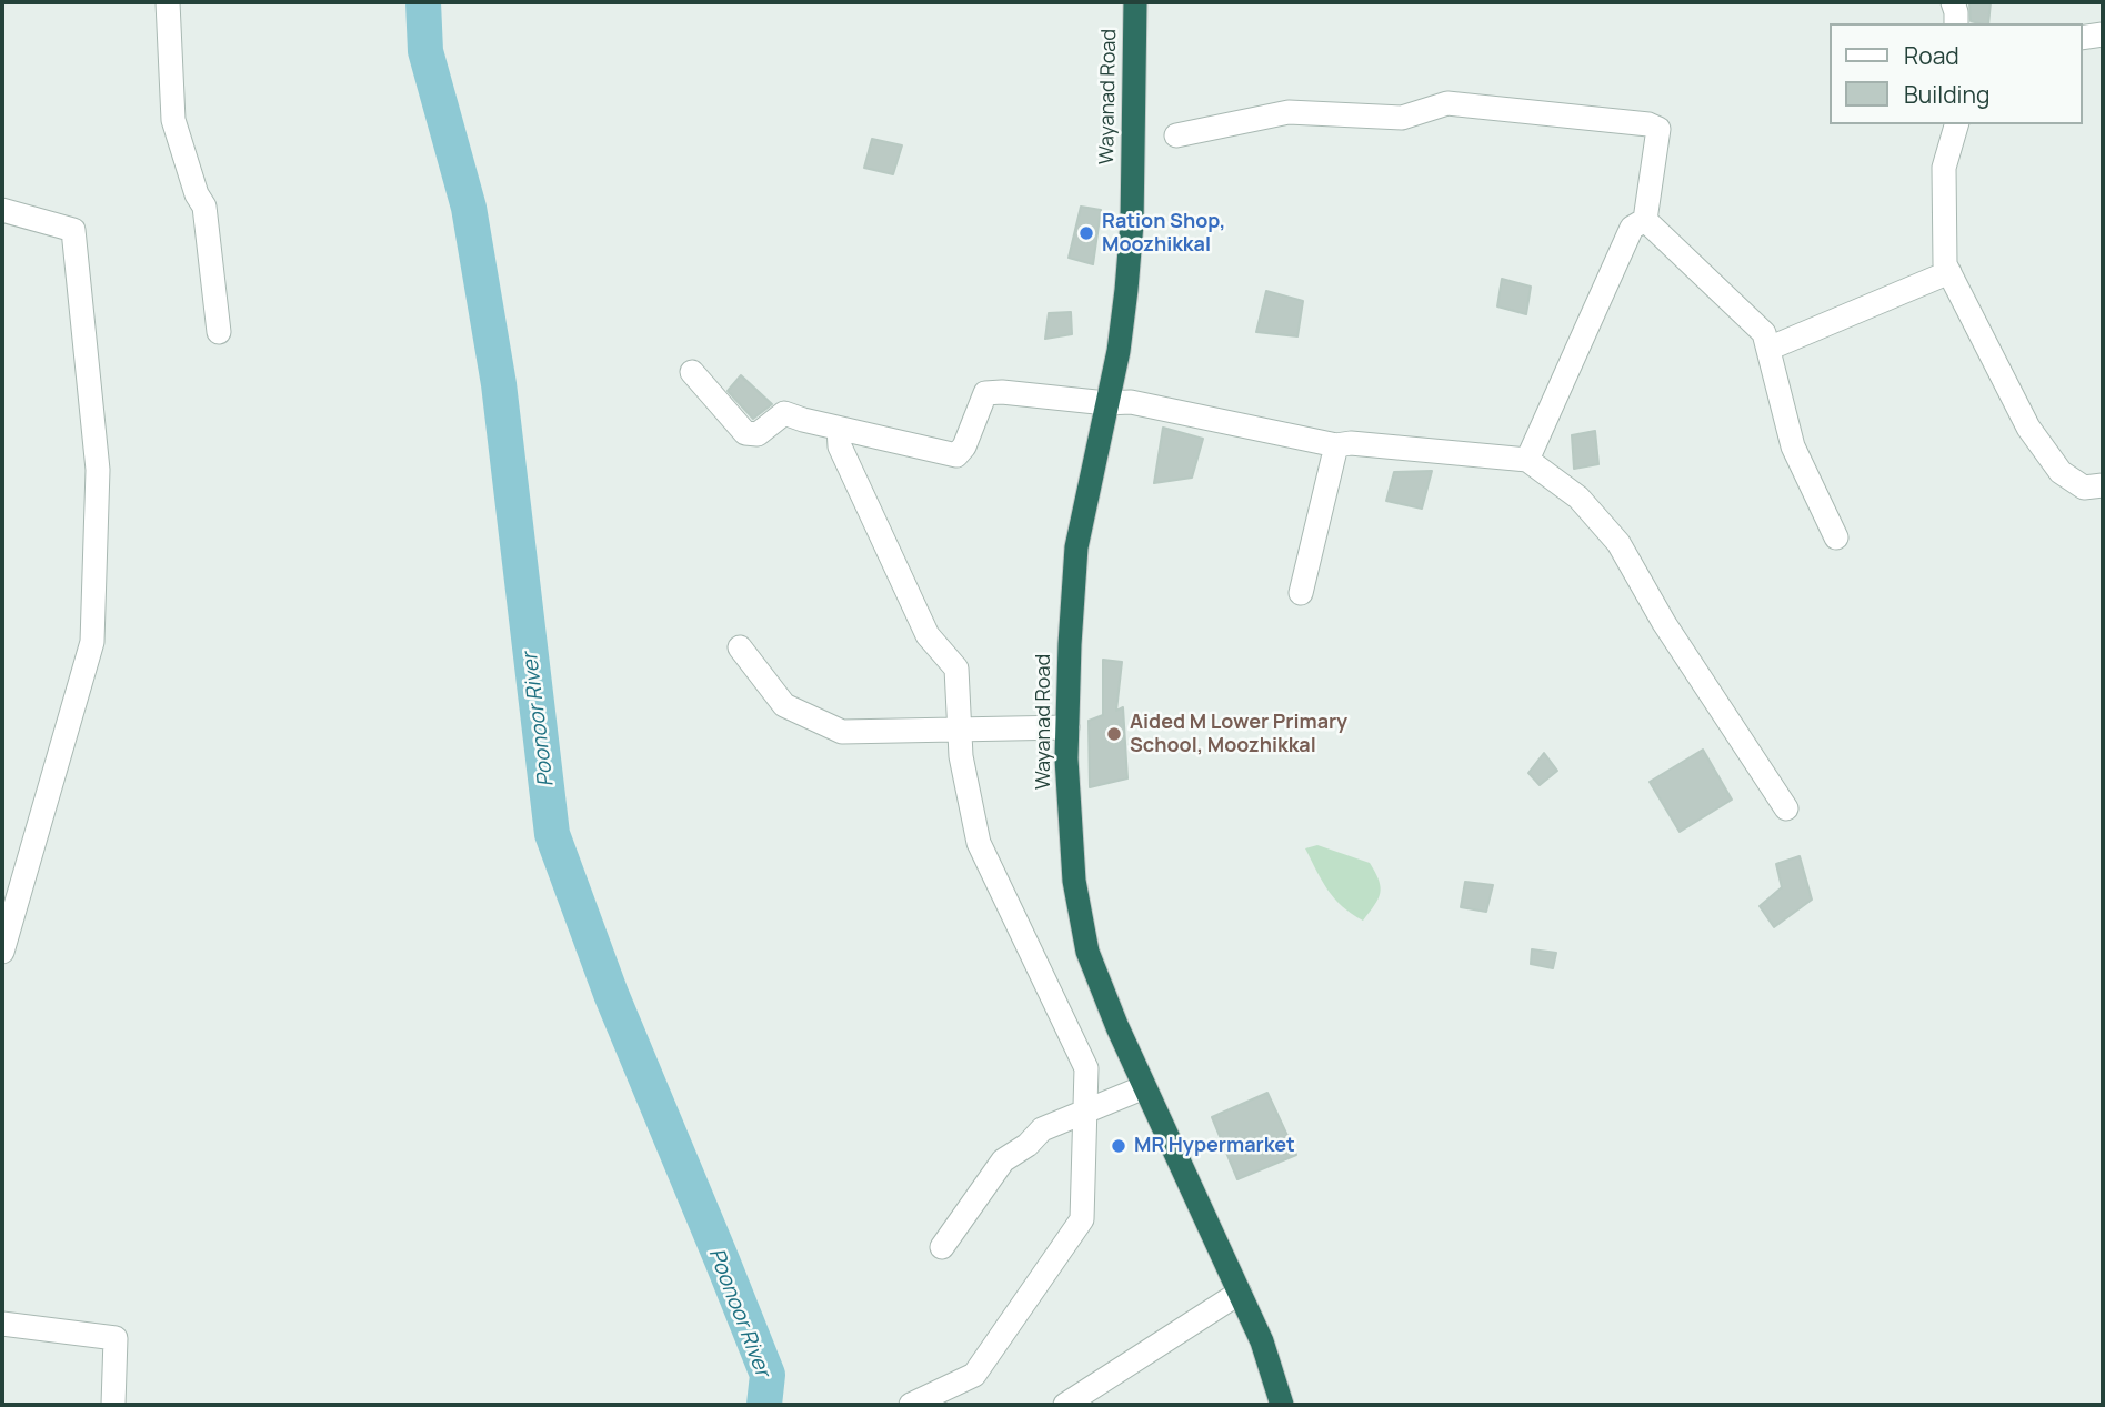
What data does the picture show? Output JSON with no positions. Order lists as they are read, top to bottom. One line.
{"streets":{"highway":["Wayanad Road"]},"water":["Poonoor River"],"places":["Ration Shop, Moozhikkal","Aided M Lower Primary School, Moozhikkal","MR Hypermarket"],"legend":["Road","Building"]}
